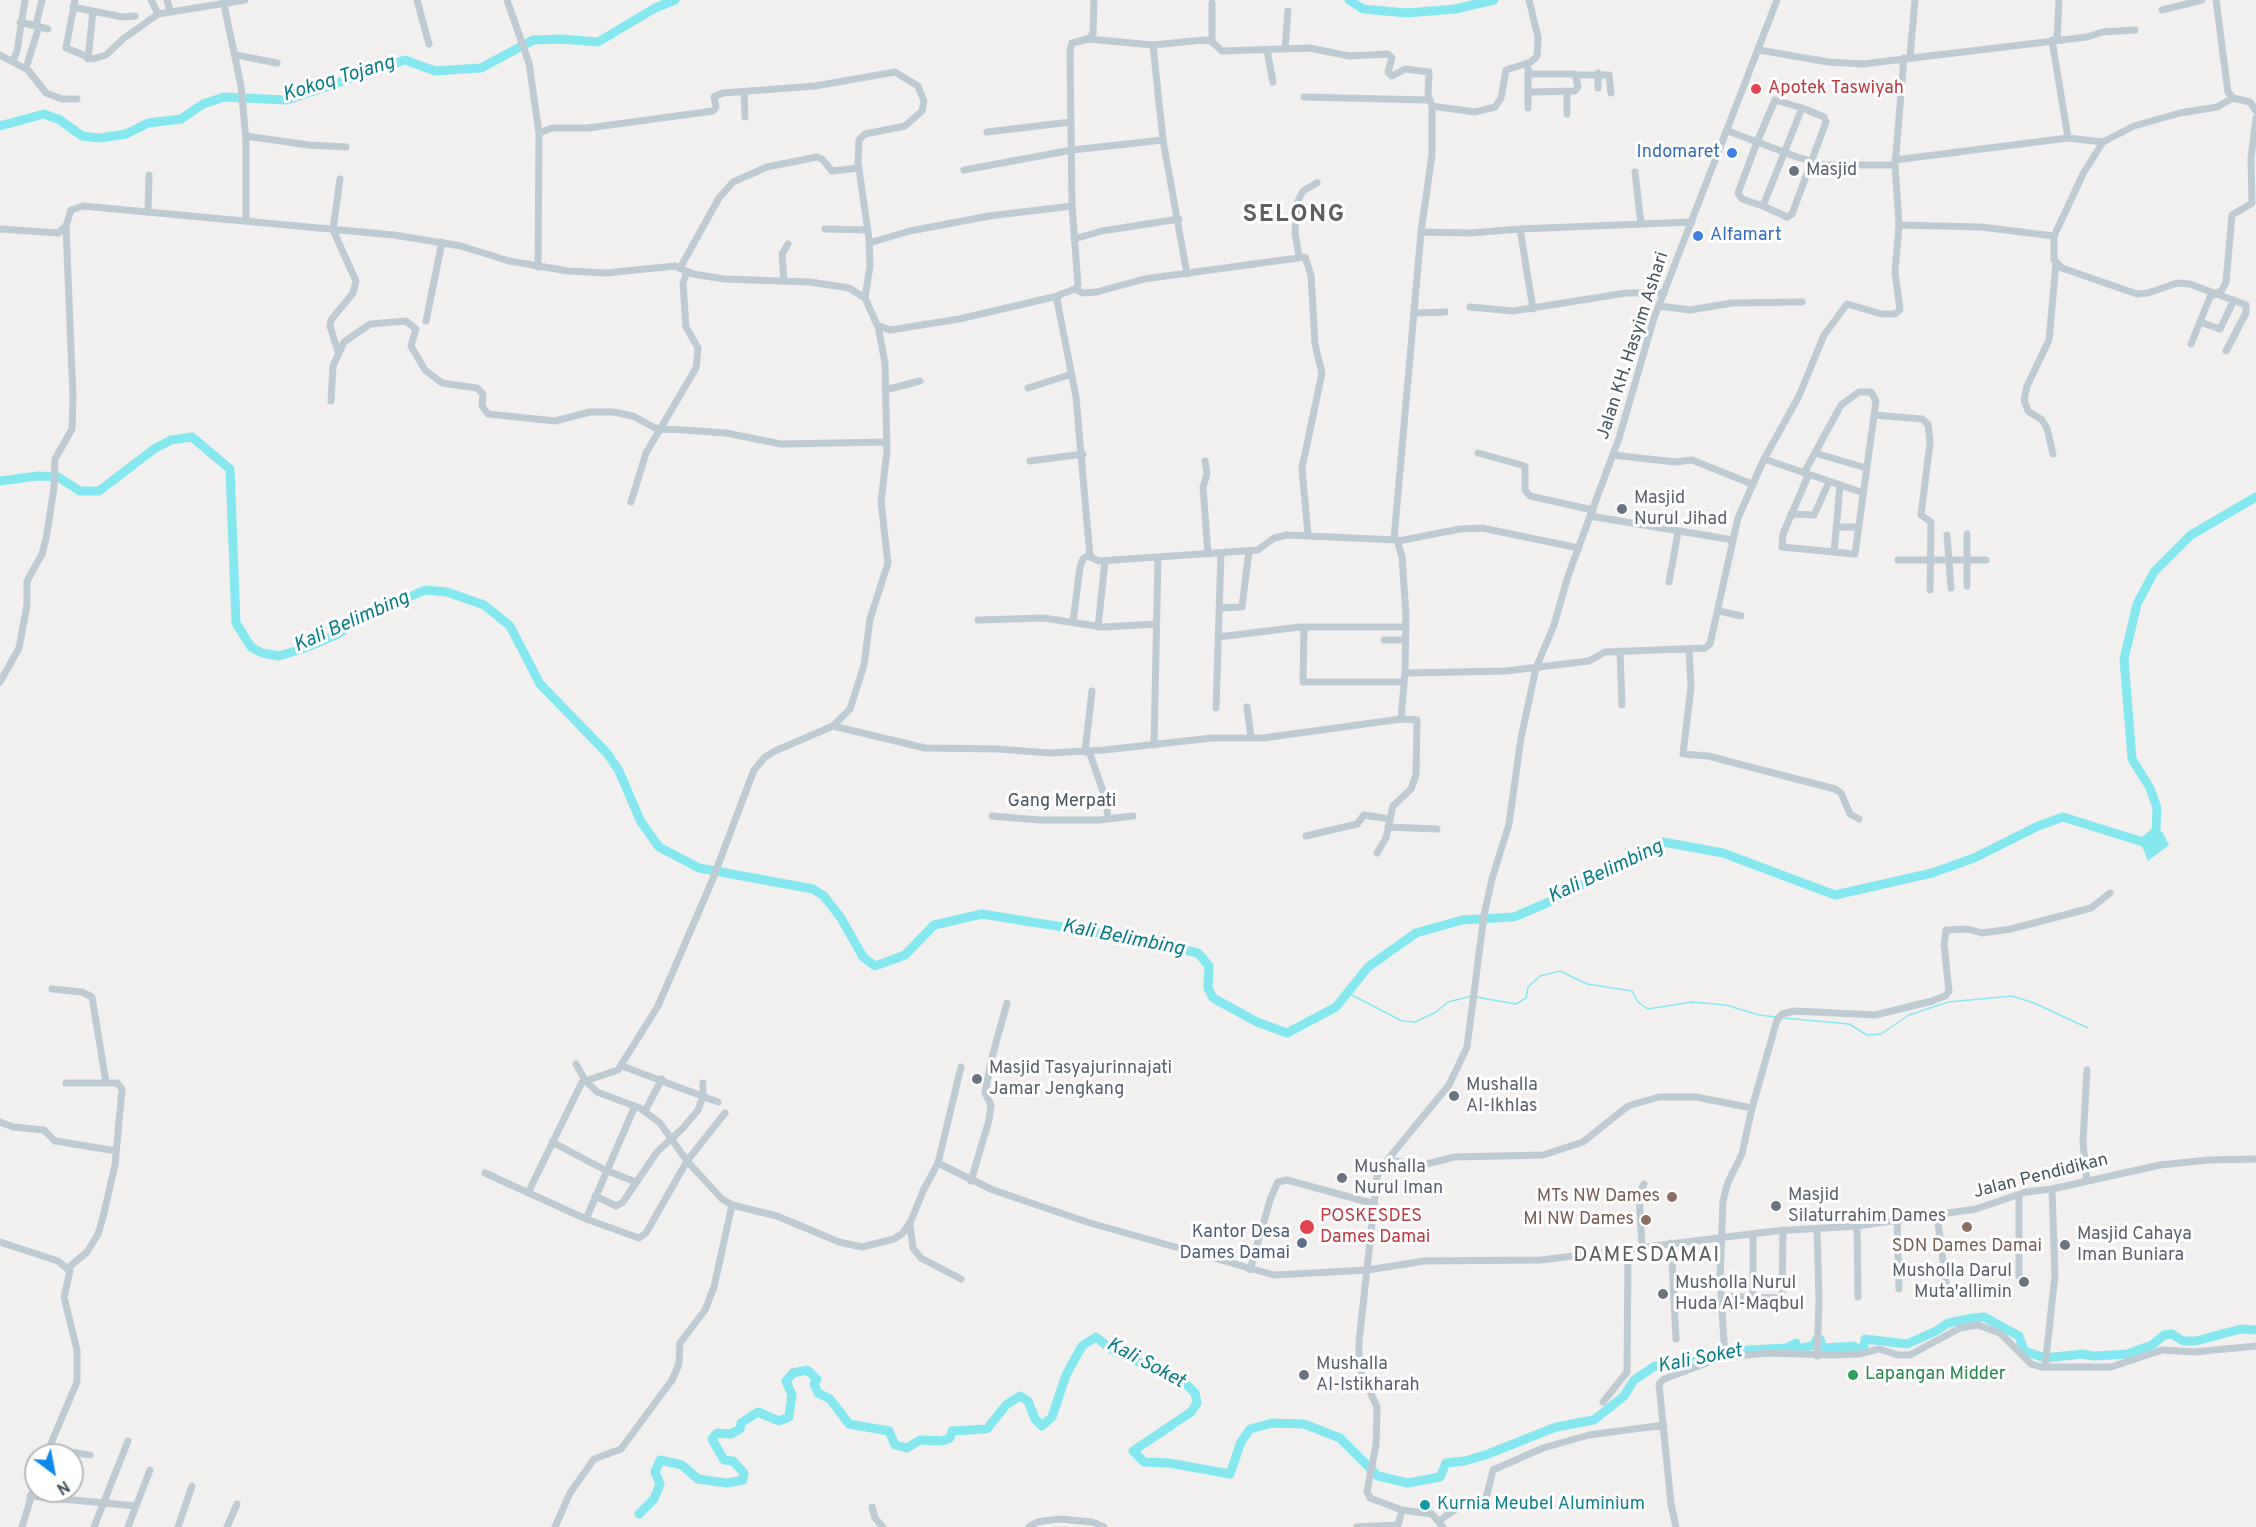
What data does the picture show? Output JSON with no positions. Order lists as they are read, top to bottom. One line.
{"streets":{"street":["Jalan KH. Hasyim Ashari","Gang Merpati","Jalan Pendidikan"]},"crossings":[["Jalan KH. Hasyim Ashari","Jalan Pendidikan"]],"districts":["SELONG","DAMESDAMAI"],"water":["Kokoq Tojang","Kali Belimbing","Kali Soket"],"places":["Apotek Taswiyah","Indomaret","Masjid","Alfamart","Masjid Nurul Jihad","Masjid Tasyajurinnajati Jamar Jengkang","Mushalla Al-Ikhlas","Mushalla Nurul Iman","MTs NW Dames","Masjid Silaturrahim Dames","MI NW Dames","POSKESDES Dames Damai","SDN Dames Damai","Kantor Desa Dames Damai","Masjid Cahaya Iman Buniara","Musholla Darul Muta'allimin","Musholla Nurul Huda Al-Maqbul","Mushalla Al-Istikharah","Lapangan Midder","Kurnia Meubel Aluminium"],"north":"bottom right"}
